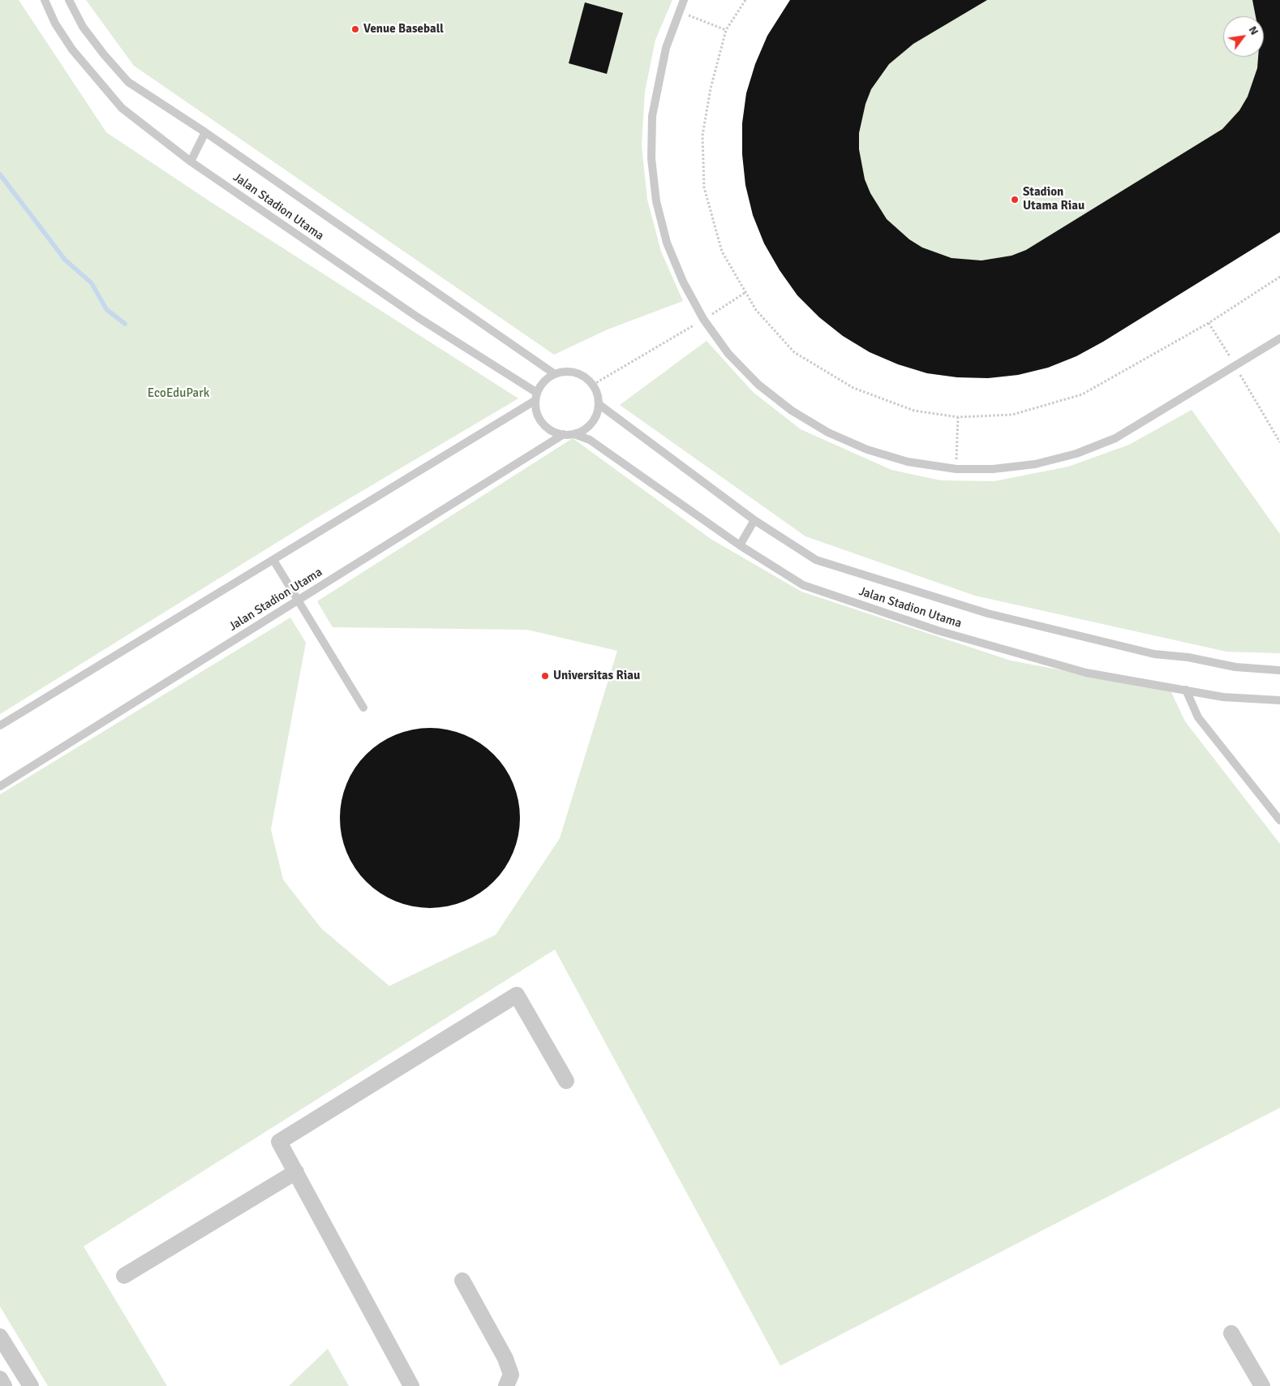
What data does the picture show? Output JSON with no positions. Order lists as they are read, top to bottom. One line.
{"streets":{"lane":["Jalan Stadion Utama"]},"parks":["EcoEduPark"],"places":["Venue Baseball","Stadion Utama Riau","Universitas Riau"],"north":"top right"}
